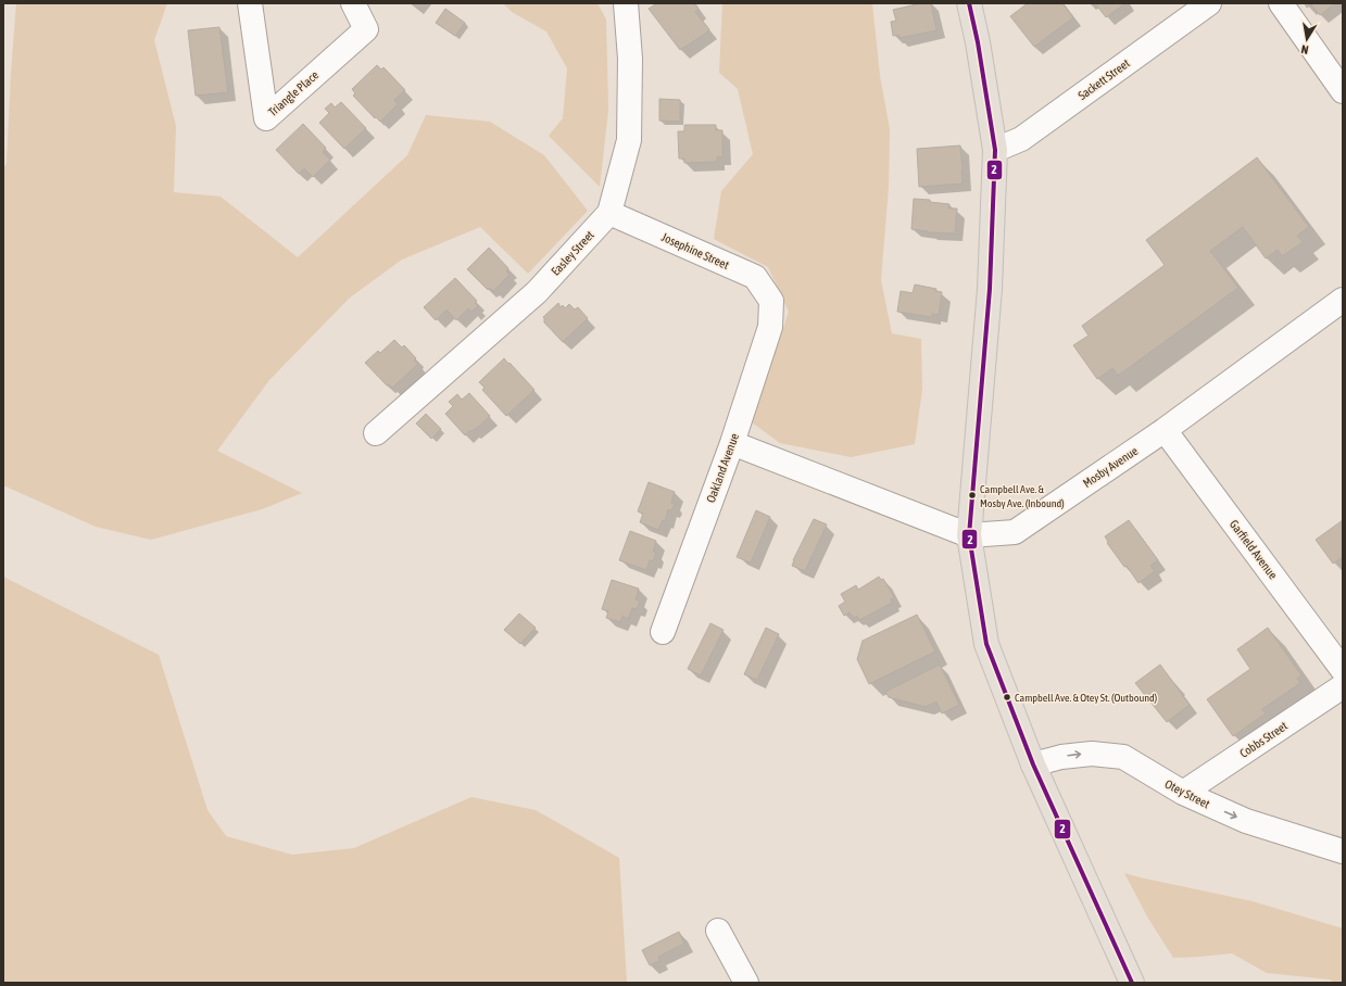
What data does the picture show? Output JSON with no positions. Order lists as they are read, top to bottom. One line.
{"streets":{"street":["Sackett Street","Triangle Place","Josephine Street","Easley Street","Mosby Avenue","Oakland Avenue","Garfield Avenue","Cobbs Street","Otey Street"]},"crossings":[["Josephine Street","Easley Street"],["Josephine Street","Oakland Avenue"],["Mosby Avenue","Oakland Avenue"],["Mosby Avenue","Garfield Avenue"],["Cobbs Street","Otey Street"]],"one_way":["Otey Street"],"places":["Campbell Ave. & Mosby Ave. (Inbound)","Campbell Ave. & Otey St. (Outbound)"],"lines":["transit line 2"],"north":"bottom"}
